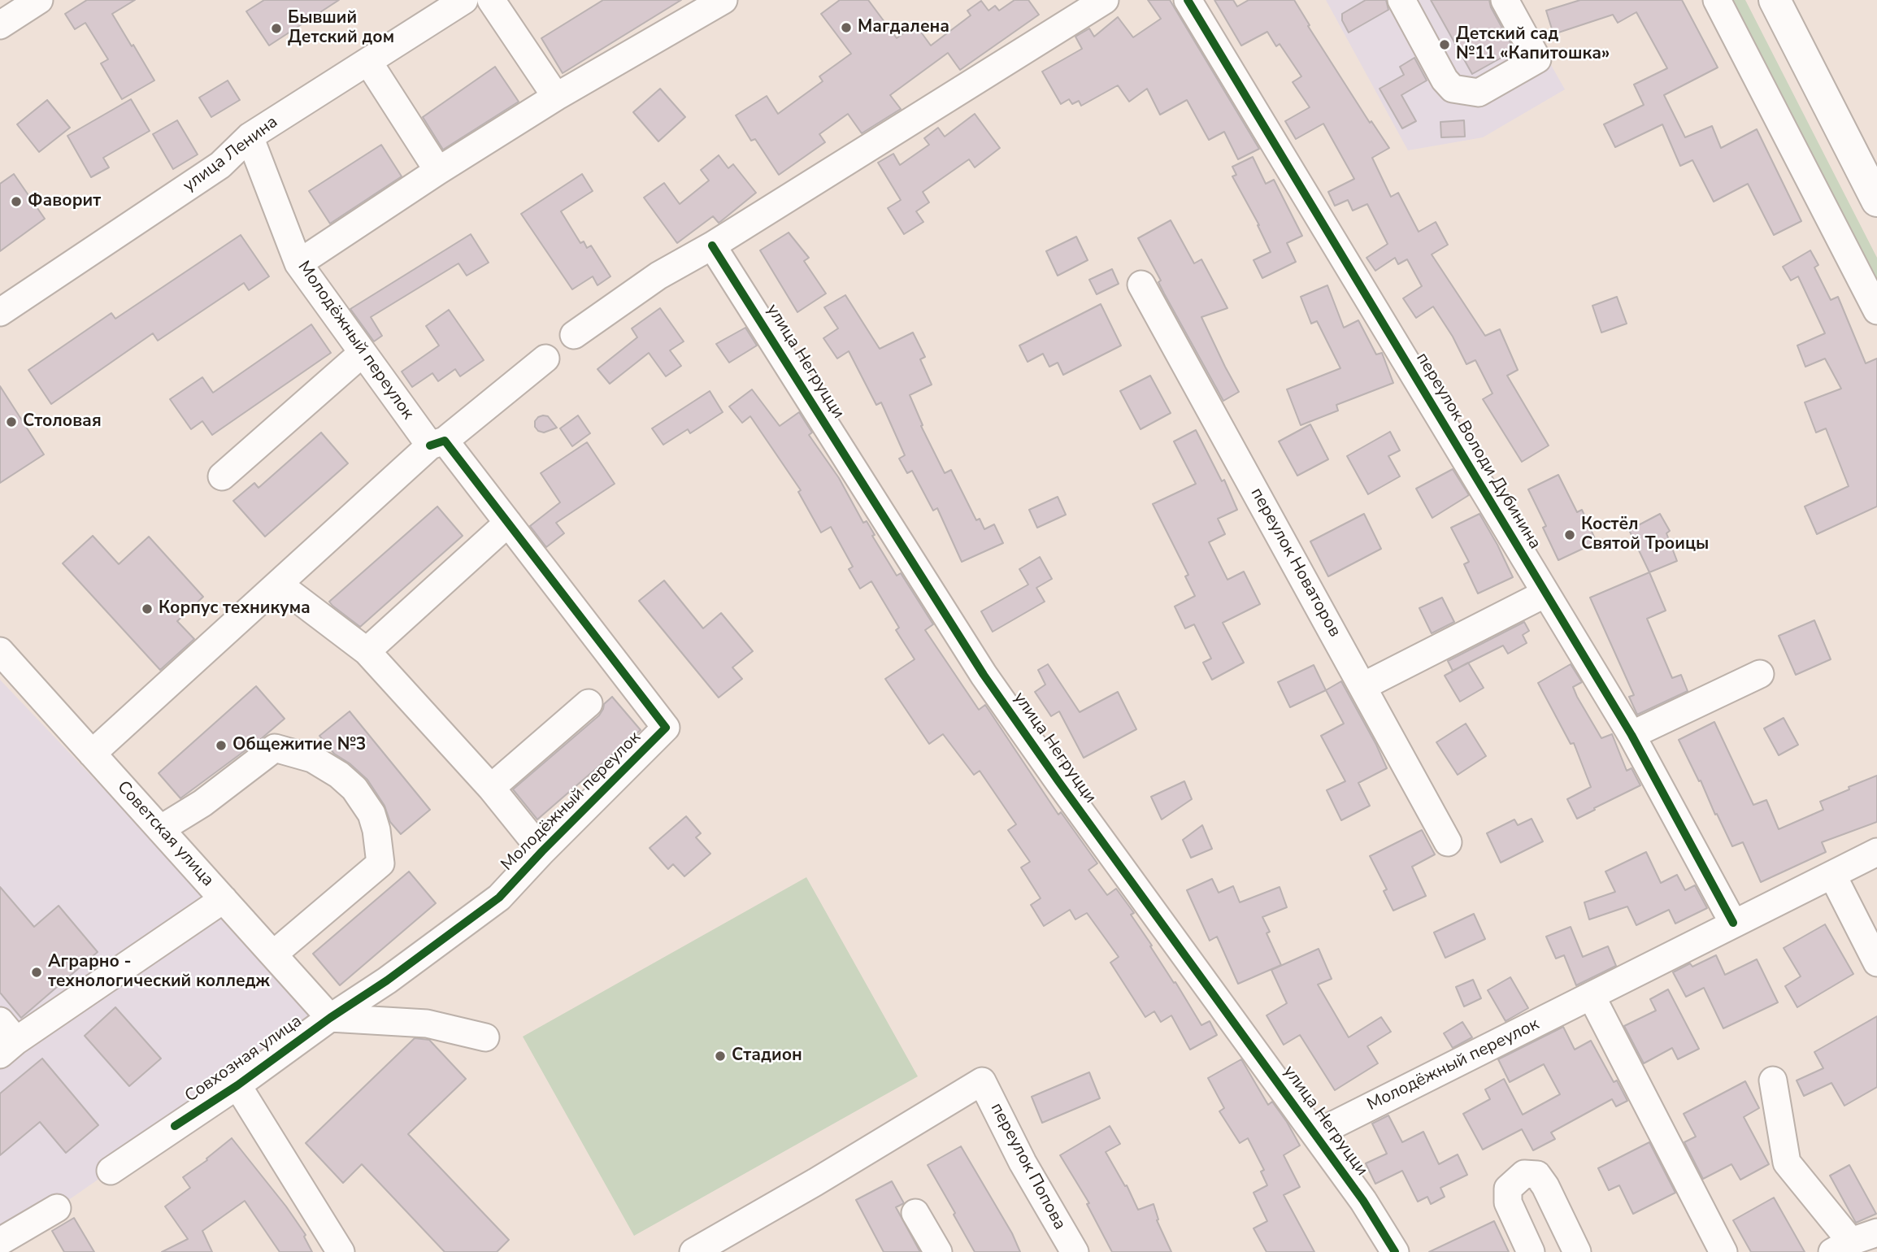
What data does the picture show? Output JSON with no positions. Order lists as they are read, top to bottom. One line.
{"streets":{"street":["улица Ленина","Молодёжный переулок","улица Негруцци","переулок Володи Дубинина","переулок Новаторов","Советская улица","Совхозная улица","переулок Попова"]},"crossings":[["улица Ленина","Молодёжный переулок"],["Молодёжный переулок","улица Негруцци"],["Молодёжный переулок","переулок Володи Дубинина"],["Молодёжный переулок","Советская улица"],["Молодёжный переулок","Совхозная улица"],["Советская улица","Совхозная улица"]],"places":["Магдалена","Бывший Детский дом","Детский сад №11 «Капитошка»","Фаворит","Столовая","Костёл Святой Троицы","Корпус техникума","Общежитие №3","Аграрно - технологический колледж","Стадион"]}
